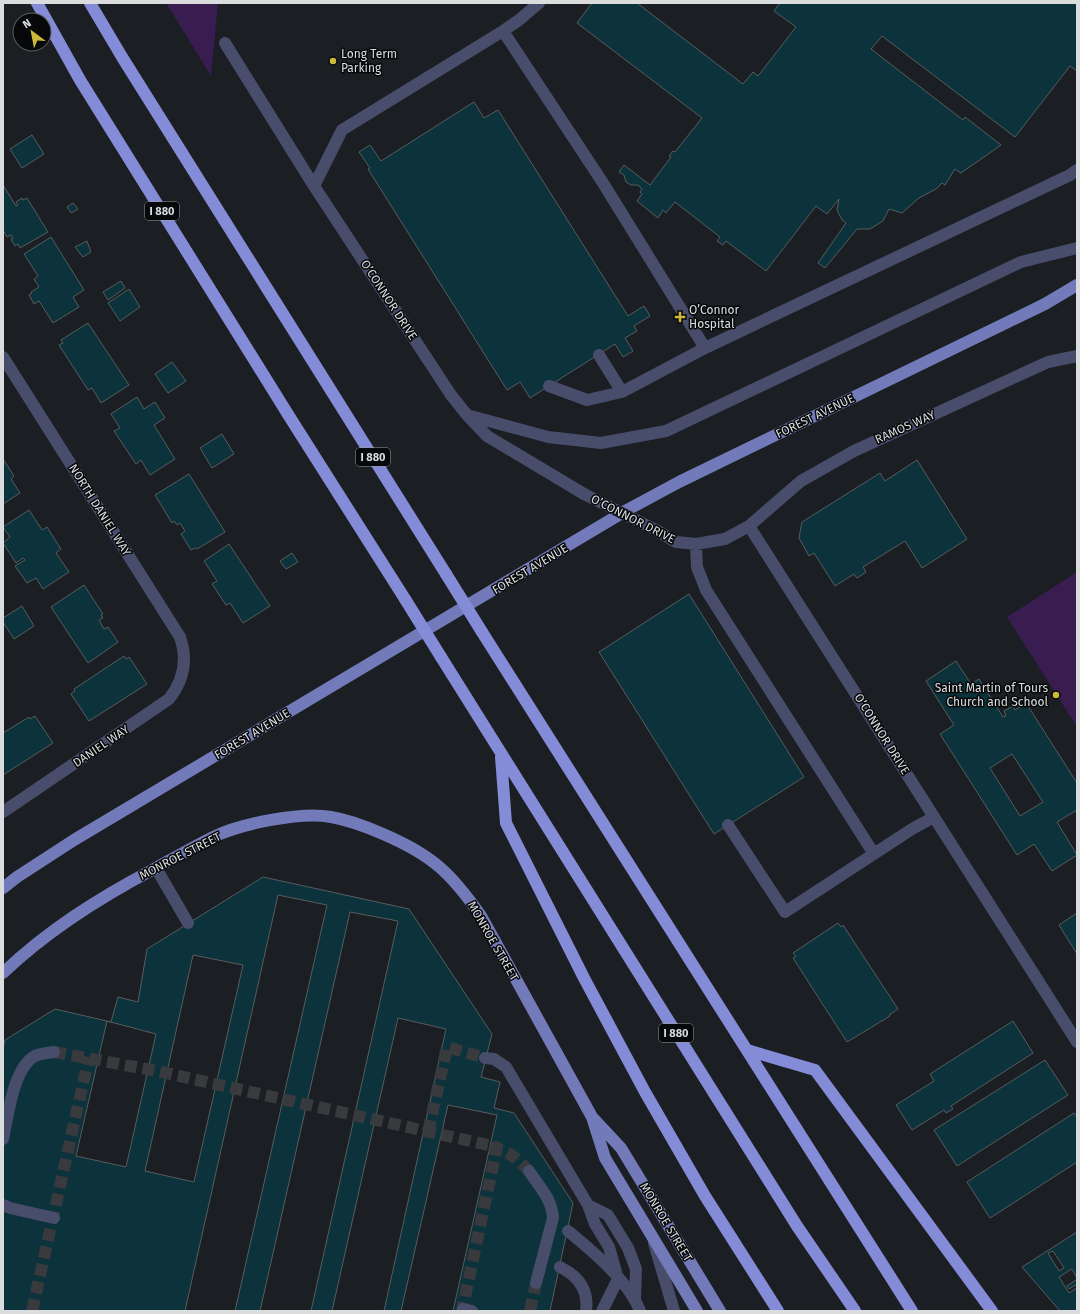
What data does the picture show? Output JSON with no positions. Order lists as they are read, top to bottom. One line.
{"streets":{"highway":["I 880"],"main road":["FOREST AVENUE","MONROE STREET"],"street":["O’CONNOR DRIVE","RAMOS WAY","NORTH DANIEL WAY","DANIEL WAY"]},"crossings":[["O’CONNOR DRIVE","RAMOS WAY"],["NORTH DANIEL WAY","DANIEL WAY"]],"places":{"other":["Long Term Parking","Saint Martin of Tours Church and School"],"health":["O’Connor Hospital"]},"north":"top left"}
